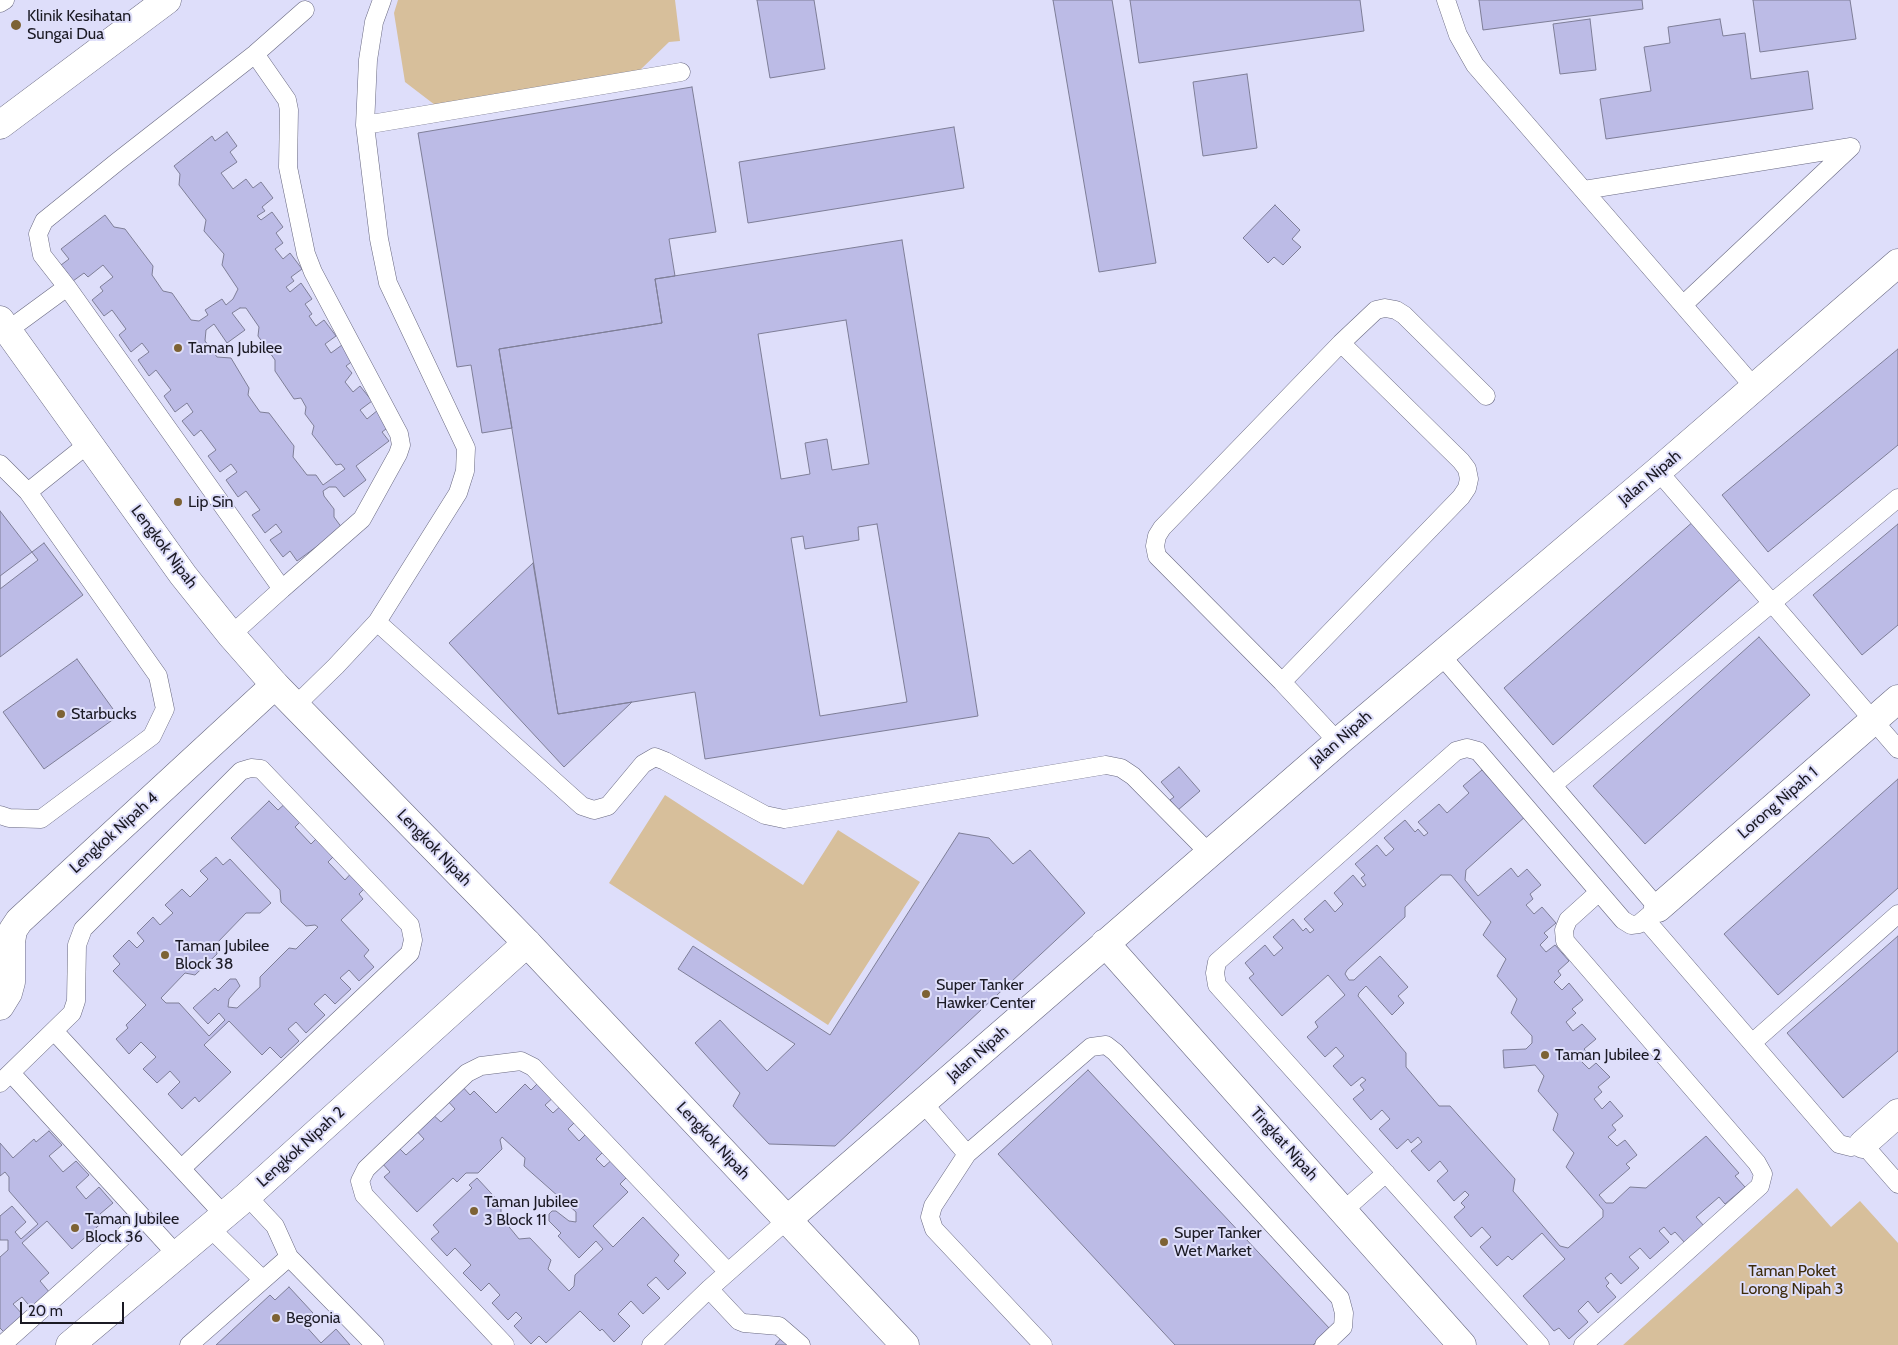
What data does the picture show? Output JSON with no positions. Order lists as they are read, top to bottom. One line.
{"streets":{"street":["Jalan Nipah","Lengkok Nipah","Lorong Nipah 1","Lengkok Nipah 4","Tingkat Nipah","Lengkok Nipah 2"]},"crossings":[["Jalan Nipah","Lengkok Nipah"],["Jalan Nipah","Tingkat Nipah"],["Lengkok Nipah","Lengkok Nipah 4"],["Lengkok Nipah","Lengkok Nipah 2"]],"parks":["Taman Poket Lorong Nipah 3"],"places":["Klinik Kesihatan Sungai Dua","Taman Jubilee","Lip Sin","Starbucks","Taman Jubilee Block 38","Super Tanker Hawker Center","Taman Jubilee 2","Taman Jubilee 3 Block 11","Taman Jubilee Block 36","Super Tanker Wet Market","Begonia"],"scale_bar":"20 m"}
